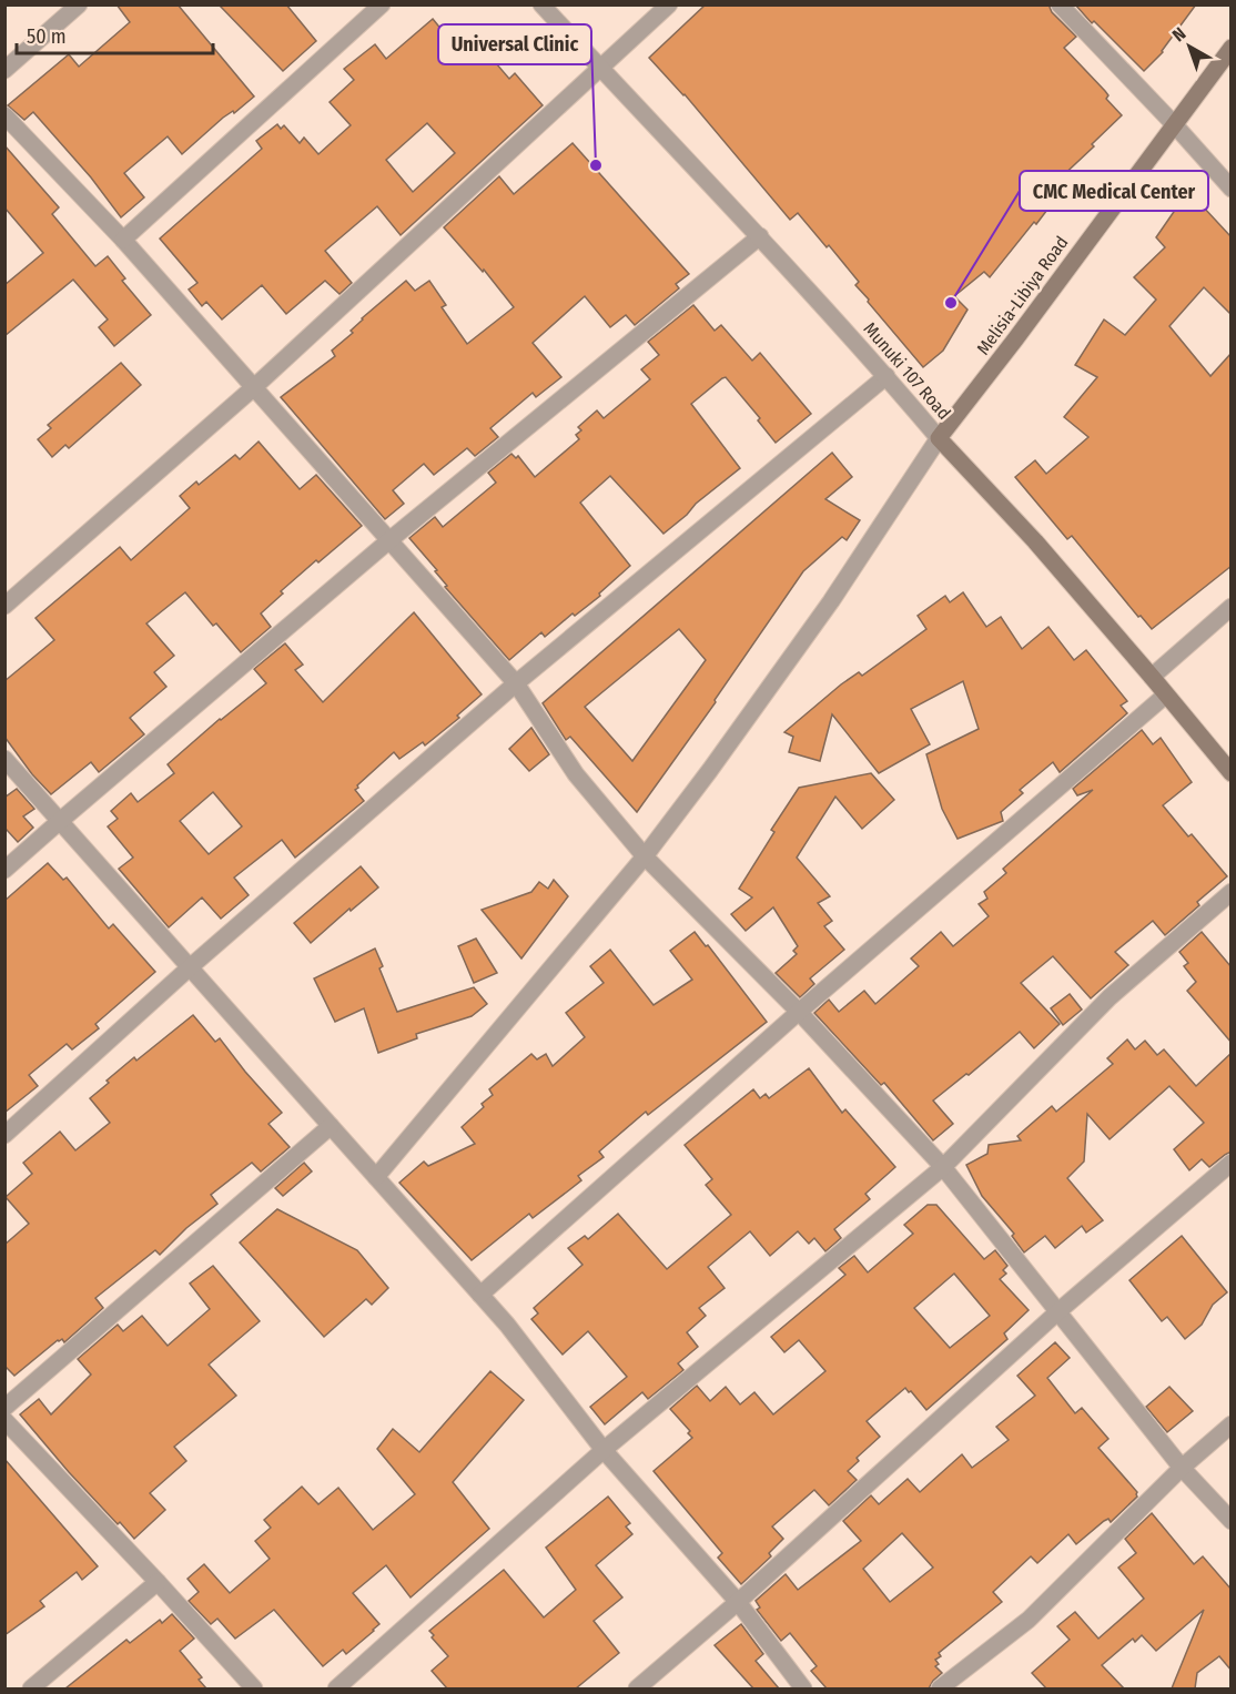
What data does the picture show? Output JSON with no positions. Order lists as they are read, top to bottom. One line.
{"streets":{"main road":["Melisia-Libiya Road","Munuki 107 Road"]},"crossings":[["Melisia-Libiya Road","Munuki 107 Road"]],"places":["Universal Clinic","CMC Medical Center"],"scale_bar":"50 m","north":"top left"}
